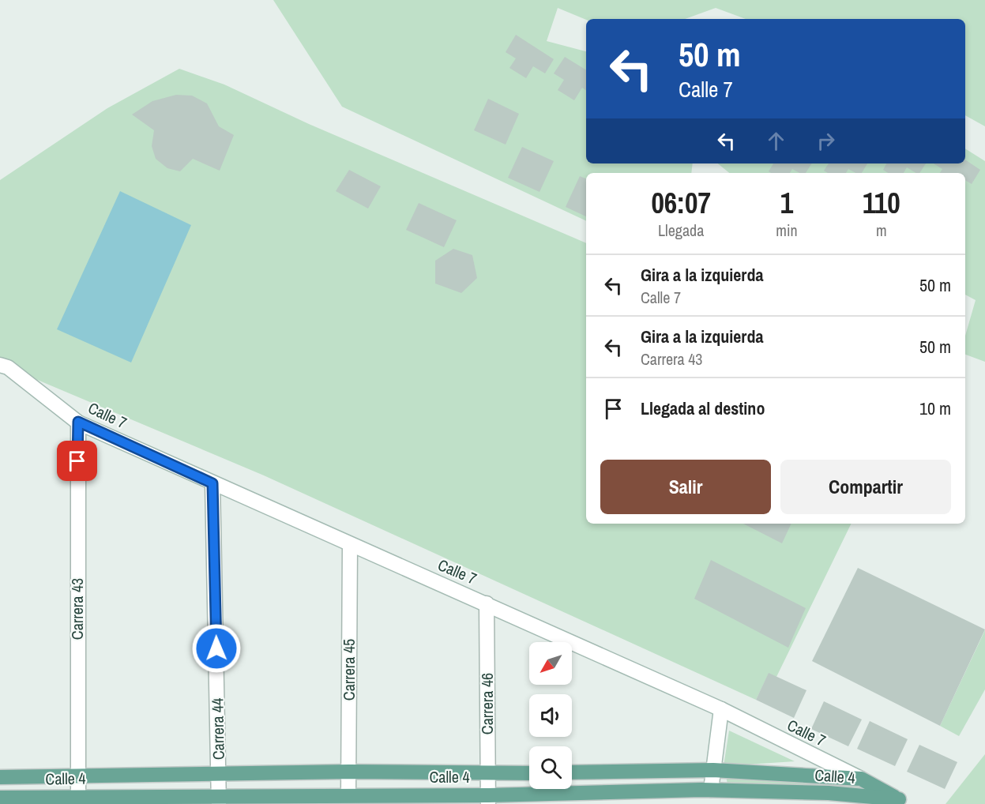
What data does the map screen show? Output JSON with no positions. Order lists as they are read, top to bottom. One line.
{"streets":{"main road":["Calle 7","Calle 4"],"street":["Carrera 43","Carrera 45","Carrera 46","Carrera 44"]},"crossings":[["Calle 7","Carrera 43"],["Calle 7","Carrera 45"],["Calle 7","Carrera 46"],["Calle 7","Carrera 44"],["Calle 7","Calle 4"],["Carrera 43","Calle 4"],["Carrera 45","Calle 4"],["Carrera 46","Calle 4"],["Carrera 44","Calle 4"]],"north":"bottom left","page":{"turn":["50 m","Calle 7"],"eta":["06:07","Llegada","1","min","110","m"],"list":[{"name":"Gira a la izquierda","note":"Calle 7","value":"50 m"},{"name":"Gira a la izquierda","note":"Carrera 43","value":"50 m"},{"name":"Llegada al destino","value":"10 m"}],"buttons":["Salir","Compartir"]}}
